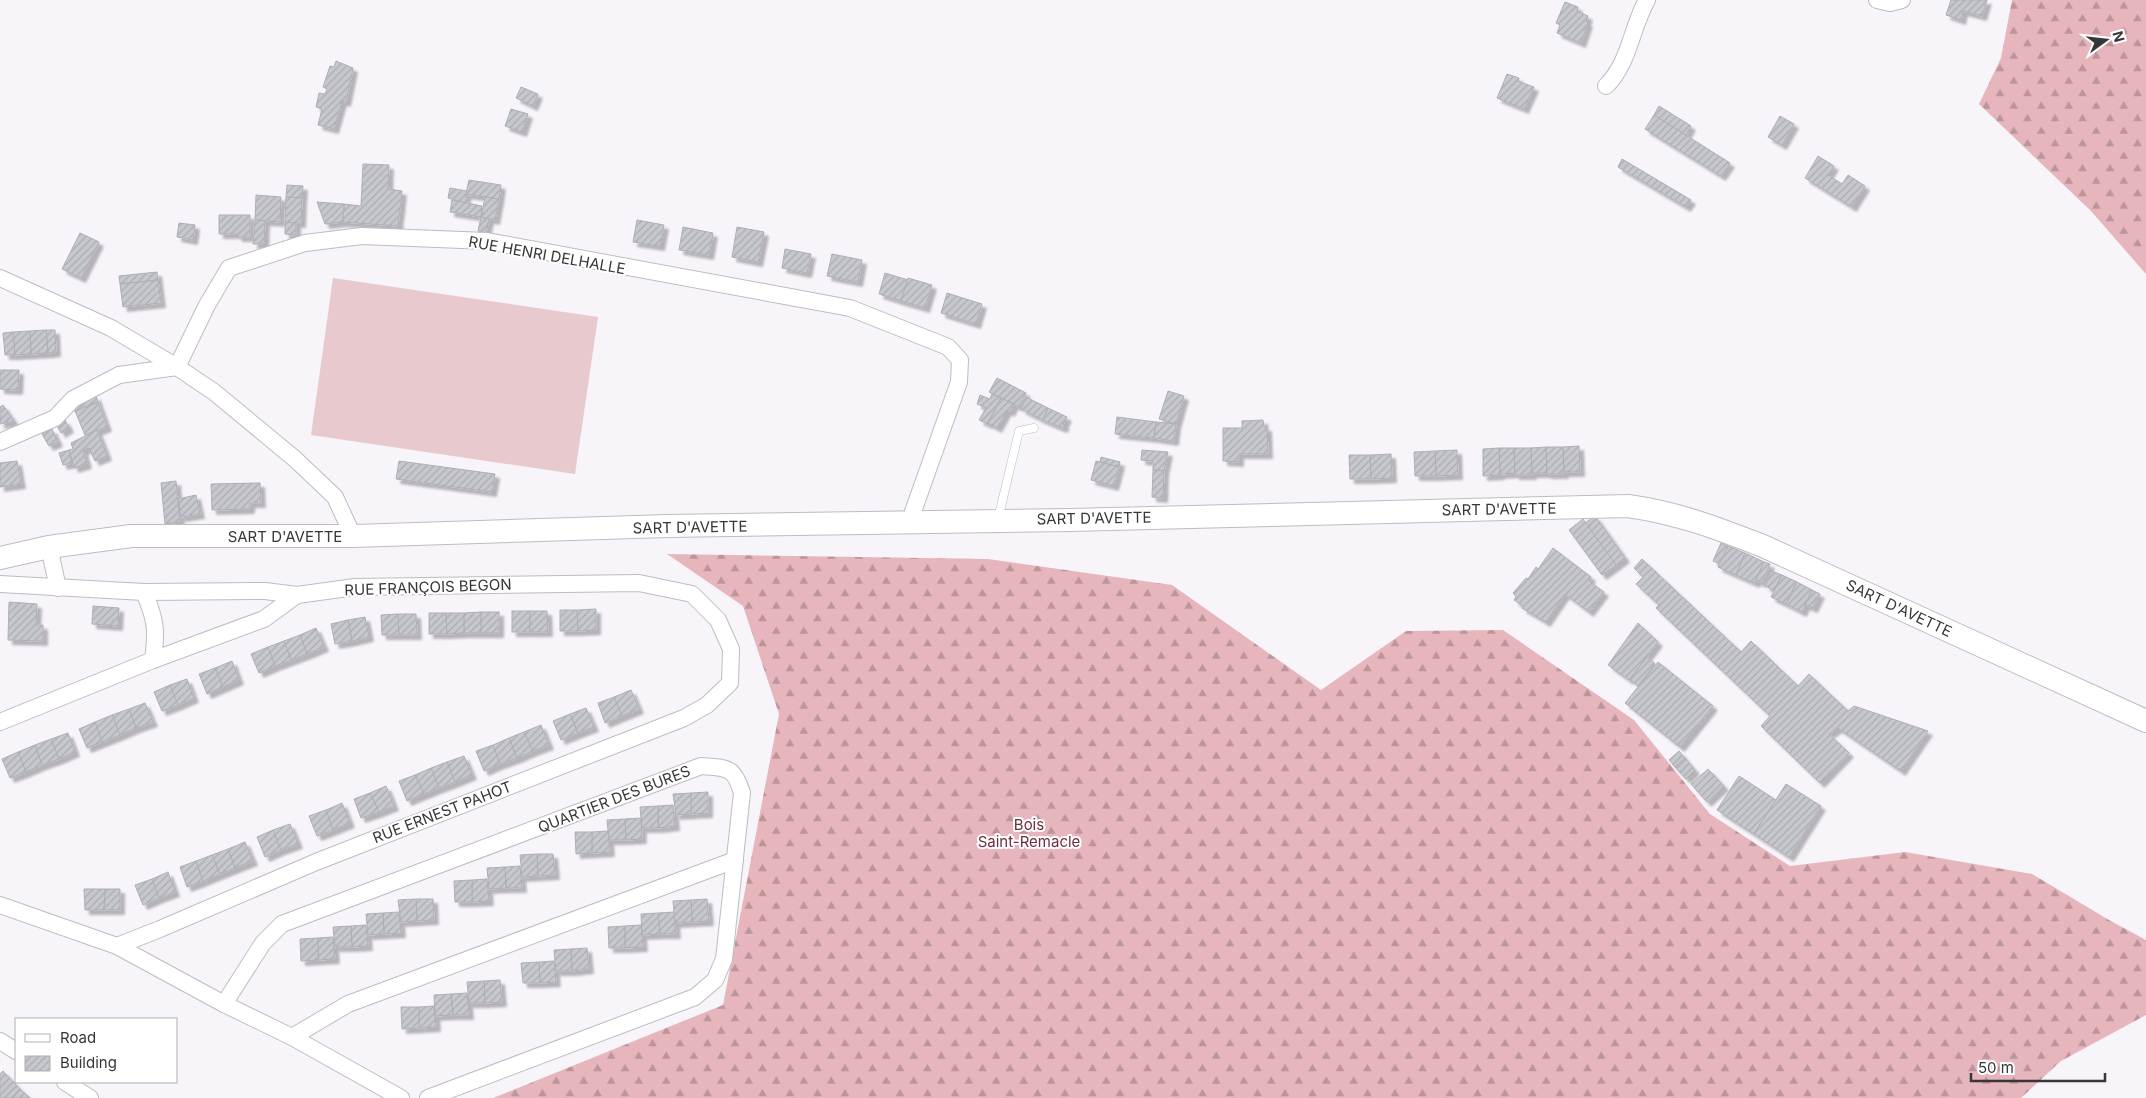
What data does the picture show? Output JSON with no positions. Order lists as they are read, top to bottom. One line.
{"streets":{"street":["RUE HENRI DELHALLE","SART D'AVETTE","RUE FRANÇOIS BEGON","QUARTIER DES BURES","RUE ERNEST PAHOT"]},"crossings":[["RUE HENRI DELHALLE","SART D'AVETTE"],["RUE FRANÇOIS BEGON","RUE ERNEST PAHOT"]],"parks":["Bois Saint-Remacle"],"legend":["Road","Building"],"scale_bar":"50 m","north":"right"}
